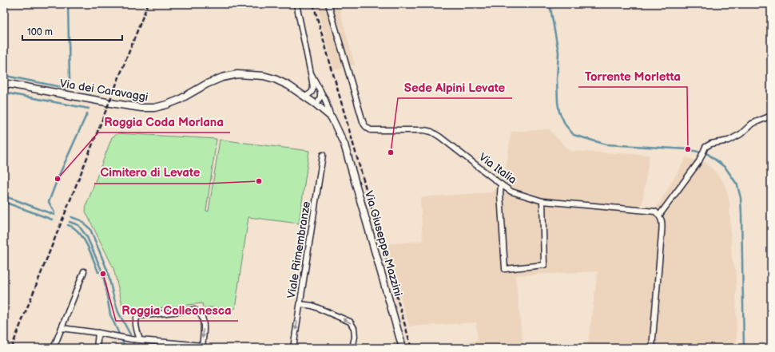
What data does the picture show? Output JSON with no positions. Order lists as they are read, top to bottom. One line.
{"streets":{"street":["Via dei Caravaggi","Via Italia","Via Giuseppe Mazzini","Viale Rimembranze"]},"crossings":[["Via dei Caravaggi","Via Giuseppe Mazzini"]],"places":["Torrente Morletta","Sede Alpini Levate","Roggia Coda Morlana","Cimitero di Levate","Roggia Colleonesca"],"scale_bar":"100 m"}
